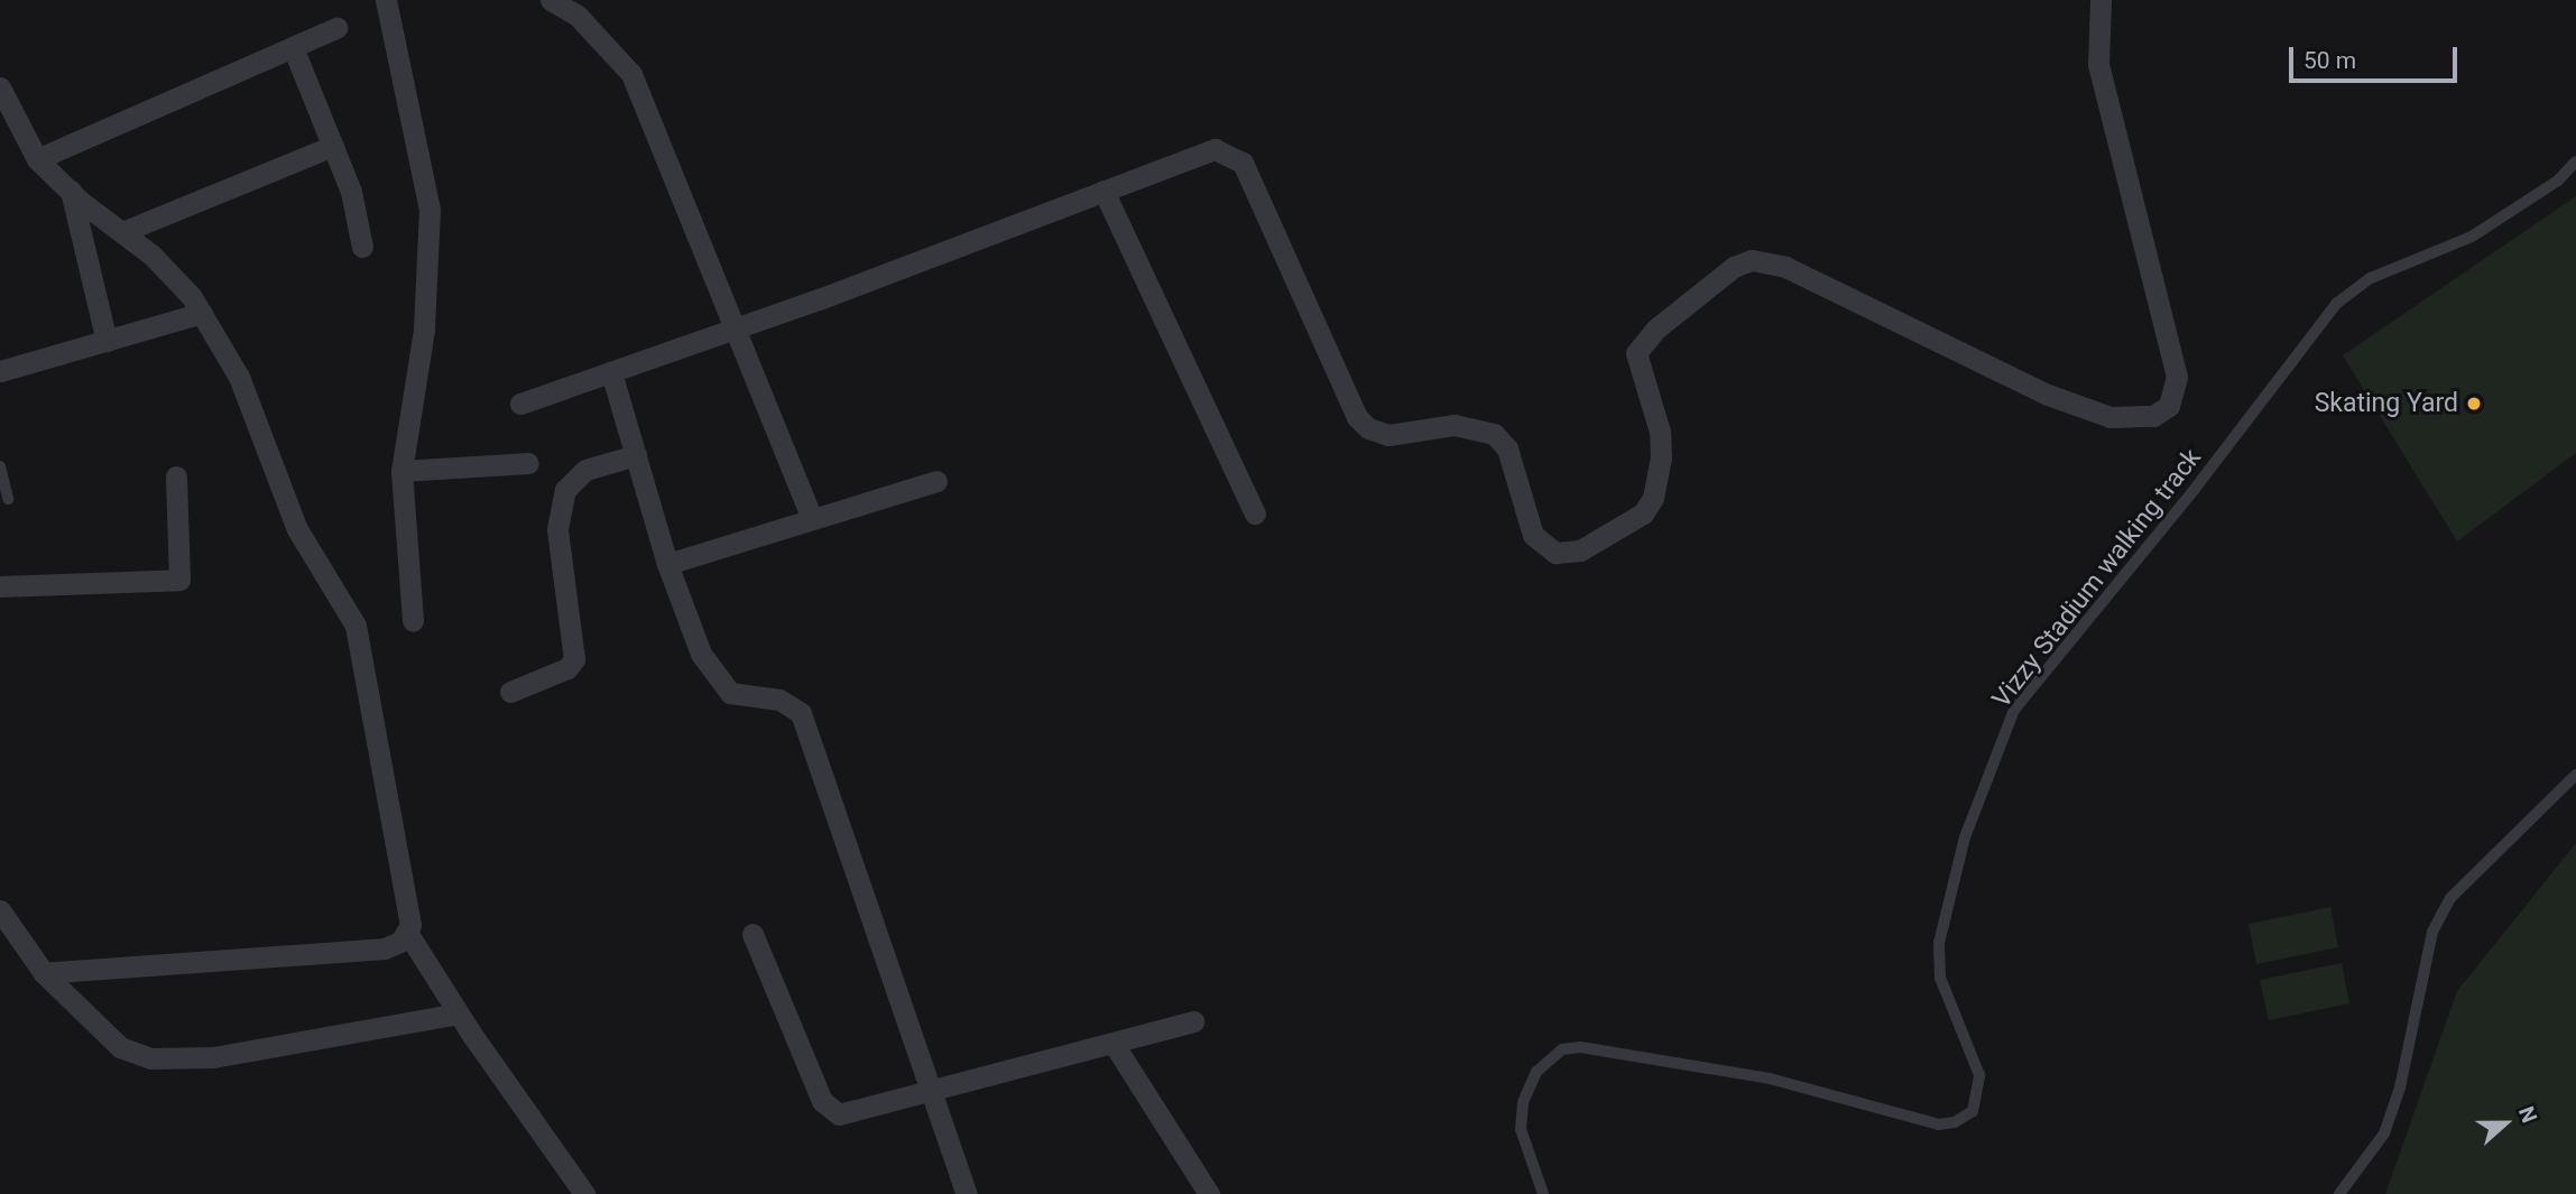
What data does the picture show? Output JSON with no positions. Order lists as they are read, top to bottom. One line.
{"streets":{"lane":["Vizzy Stadium walking track"]},"places":["Skating Yard"],"scale_bar":"50 m","north":"right"}
